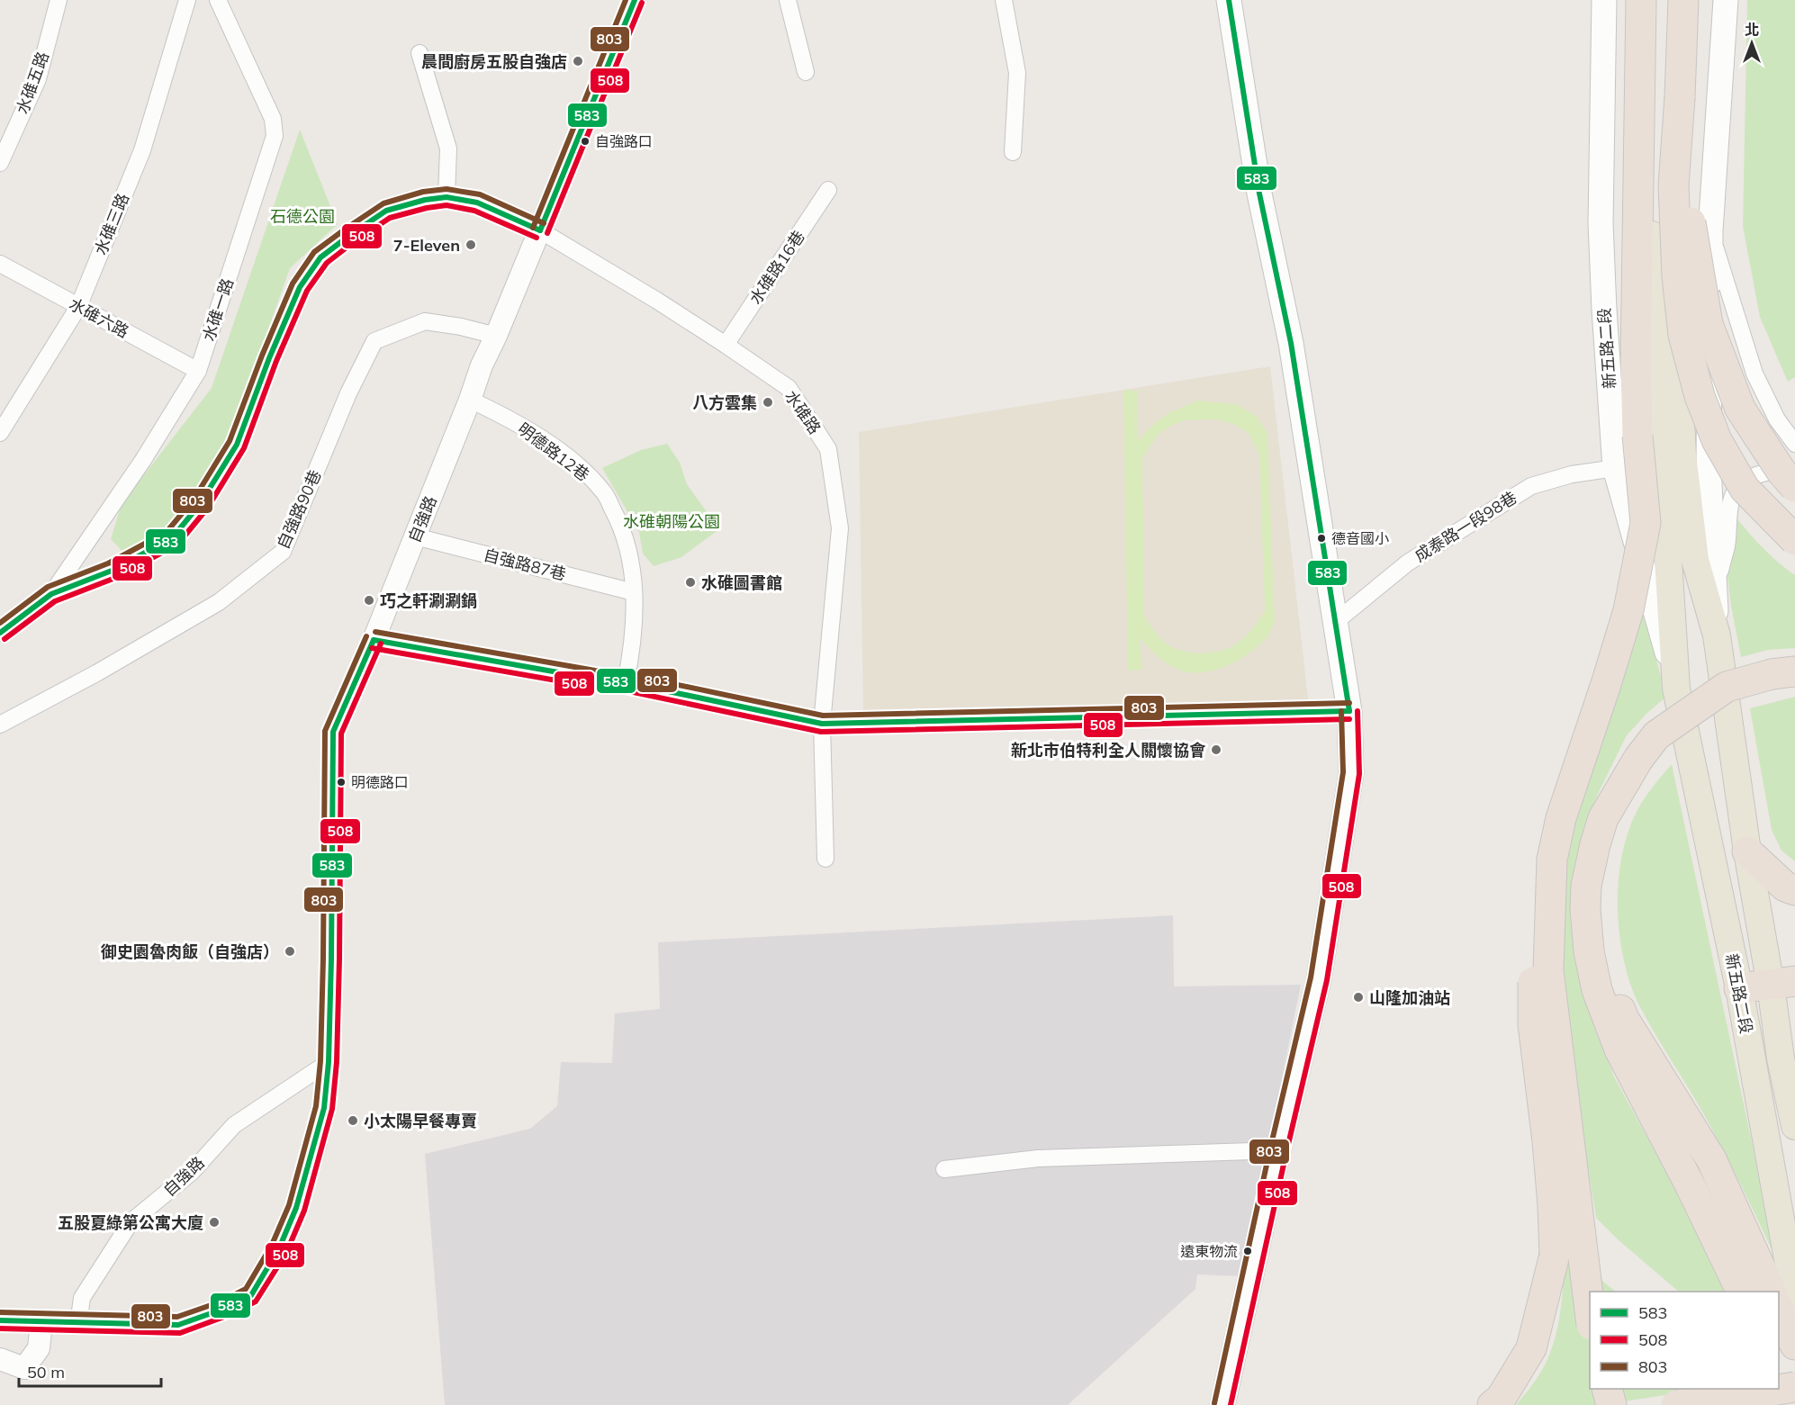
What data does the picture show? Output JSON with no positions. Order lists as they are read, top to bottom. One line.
{"streets":{"main road":["新五路二段"],"street":["水碓五路","水碓三路","水碓路16巷","水碓一路","水碓六路","水碓路","明德路12巷","自強路90巷","自強路","成泰路一段98巷","自強路87巷"]},"crossings":[["水碓三路","水碓六路"],["水碓路16巷","水碓路"],["水碓一路","水碓六路"],["水碓一路","水碓路"],["水碓一路","自強路"],["新五路二段","成泰路一段98巷"],["水碓路","自強路"],["明德路12巷","自強路"],["明德路12巷","自強路87巷"],["自強路90巷","自強路"],["自強路","自強路87巷"]],"parks":["石德公園","水碓朝陽公園"],"places":["晨間廚房五股自強店","自強路口","7-Eleven","八方雲集","德音國小","水碓圖書館","巧之軒涮涮鍋","新北市伯特利全人關懷協會","明德路口","御史園魯肉飯（自強店）","山隆加油站","小太陽早餐專賣","五股夏綠第公寓大廈","遠東物流"],"lines":["transit line 583","transit line 803","transit line 508"],"legend":["583","508","803"],"scale_bar":"50 m","north":"top"}
